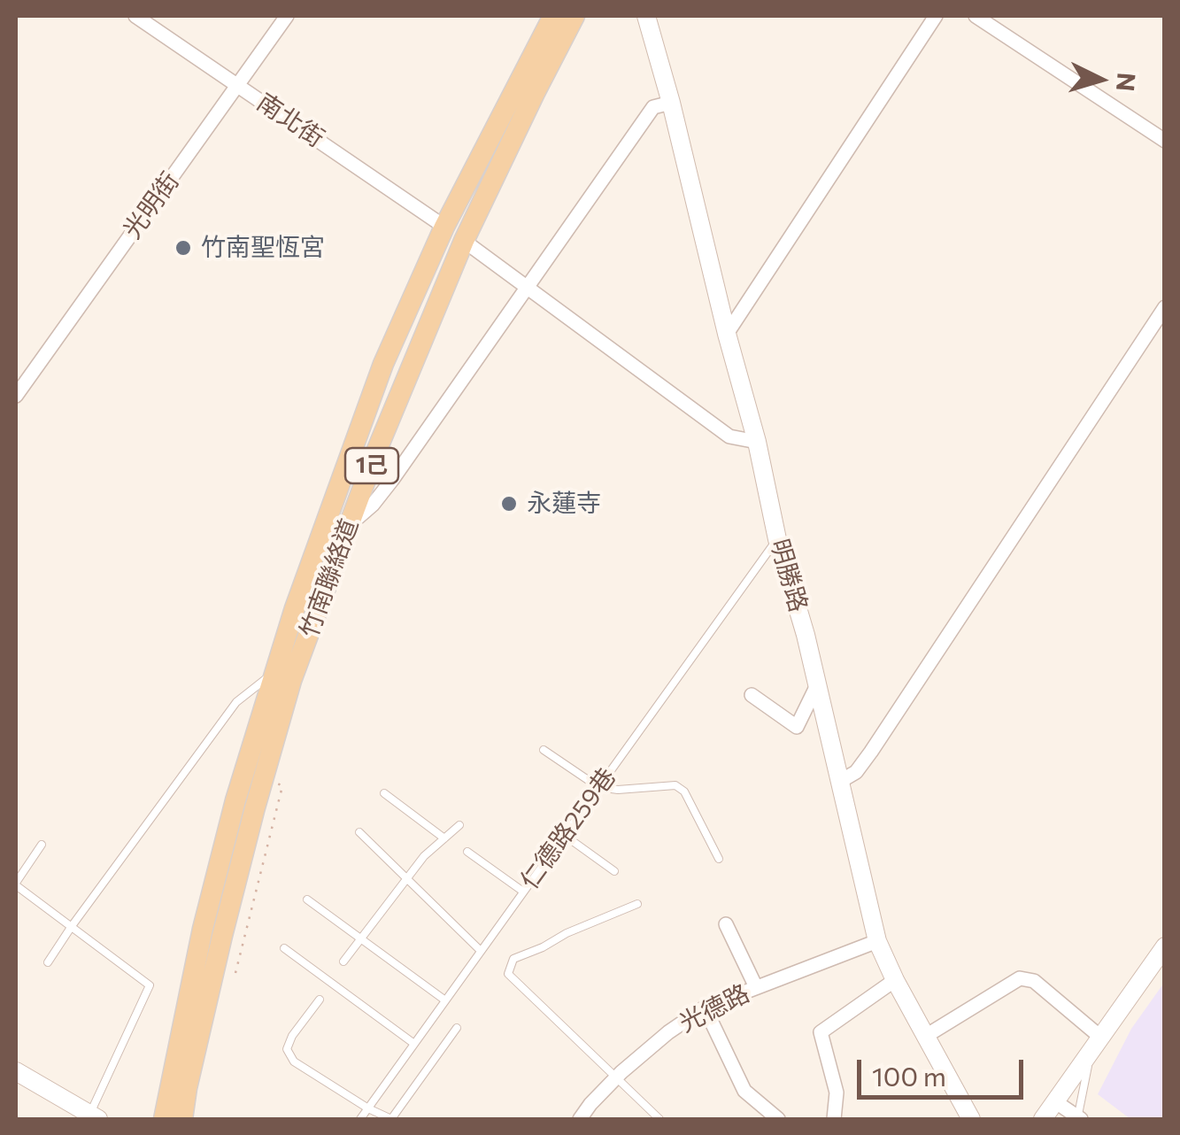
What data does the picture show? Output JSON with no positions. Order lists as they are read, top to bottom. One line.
{"streets":{"main road":["1己","竹南聯絡道"],"street":["南北街","光明街","明勝路","光德路"],"lane":["仁德路259巷"]},"crossings":[["南北街","光明街"],["南北街","竹南聯絡道"],["明勝路","仁德路259巷"],["明勝路","光德路"]],"places":["竹南聖恆宮","永蓮寺"],"scale_bar":"100 m","north":"right"}
